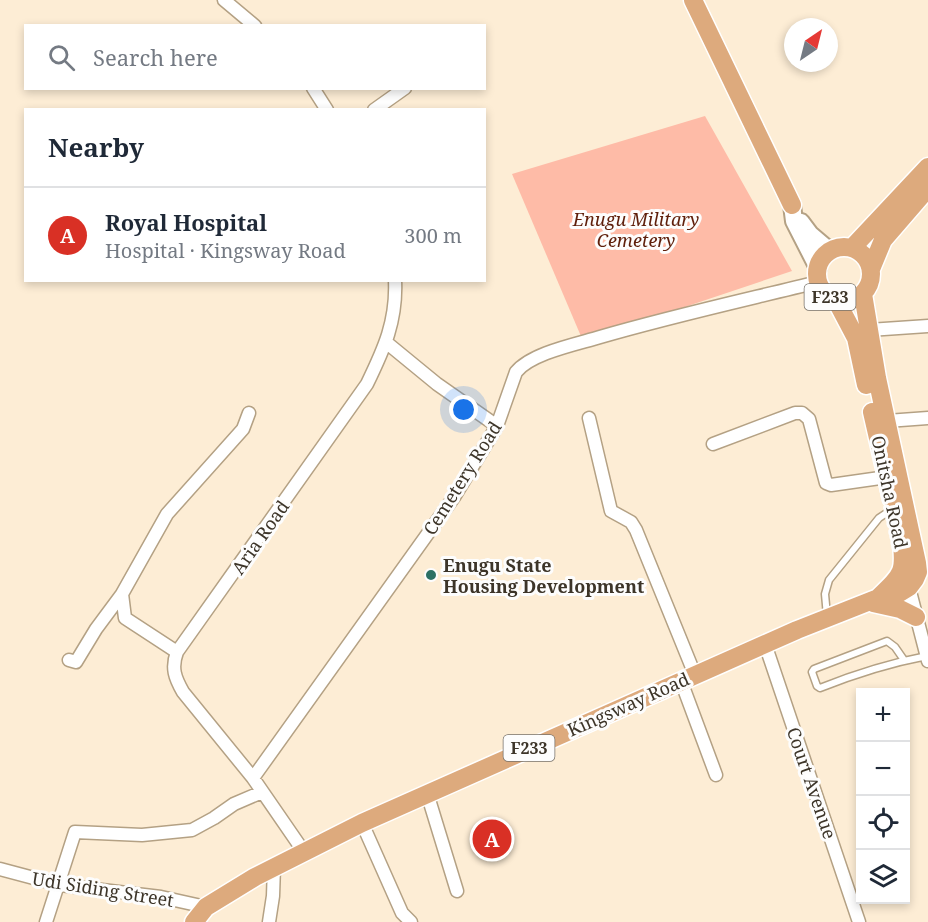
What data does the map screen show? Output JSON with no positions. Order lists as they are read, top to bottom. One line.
{"streets":{"main road":["F233","Onitsha Road","Kingsway Road"],"street":["Cemetery Road","Aria Road","Court Avenue","Udi Siding Street"]},"crossings":[["F233","Cemetery Road"],["F233","Onitsha Road"],["F233","Kingsway Road"],["Cemetery Road","Onitsha Road"],["Onitsha Road","Kingsway Road"],["Kingsway Road","Court Avenue"],["Kingsway Road","Udi Siding Street"]],"parks":["Enugu Military Cemetery"],"places":["Enugu State Housing Development"],"north":"top right","page":{"search":"Search here","heading":"Nearby","list":[{"mark":"A","name":"Royal Hospital","note":"Hospital · Kingsway Road","value":"300 m"}],"map_buttons":["+","−"],"pins":"A"}}
